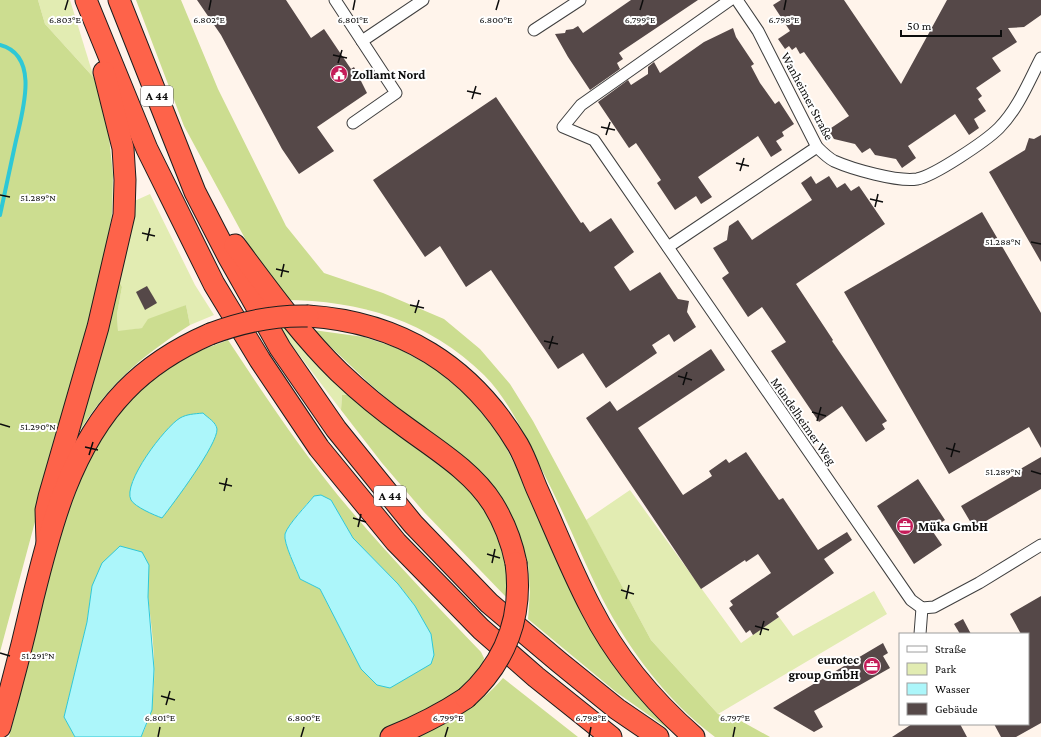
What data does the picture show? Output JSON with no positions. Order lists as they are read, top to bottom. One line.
{"streets":{"highway":["A 44"],"street":["Wanheimer Straße","Mündelheimer Weg"]},"places":{"public building":["Zollamt Nord"],"office":["Müka GmbH","eurotec group GmbH"]},"legend":["Straße","Park","Wasser","Gebäude"],"scale_bar":"50 m","coordinates":["6.803°E","6.802°E","6.801°E","6.800°E","6.799°E","6.798°E","51.289°N","51.288°N","51.290°N","51.291°N","6.797°E"]}
